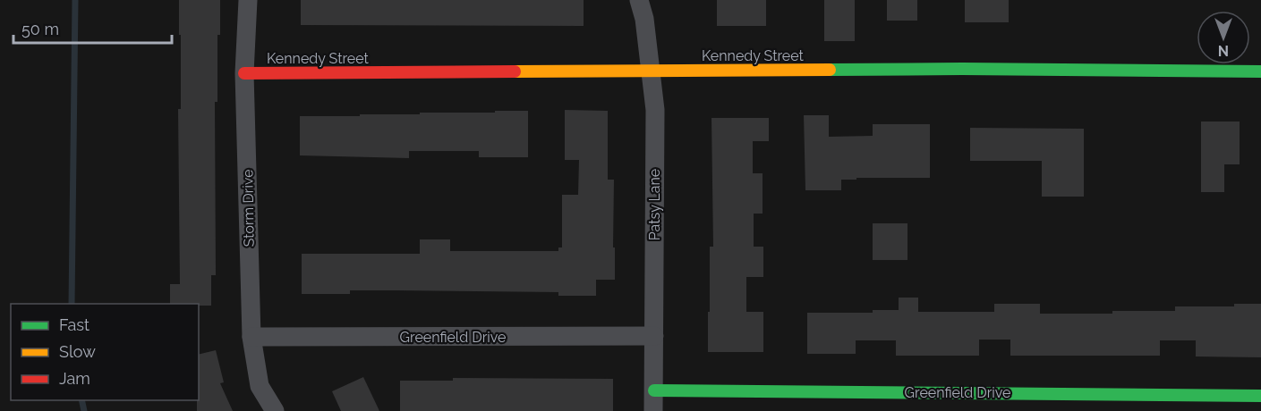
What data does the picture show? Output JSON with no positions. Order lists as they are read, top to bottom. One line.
{"streets":{"street":["Kennedy Street","Patsy Lane","Storm Drive","Greenfield Drive"]},"crossings":[["Kennedy Street","Patsy Lane"],["Kennedy Street","Storm Drive"],["Patsy Lane","Greenfield Drive"],["Storm Drive","Greenfield Drive"]],"legend":["Fast","Slow","Jam"],"scale_bar":"50 m","north":"bottom"}
